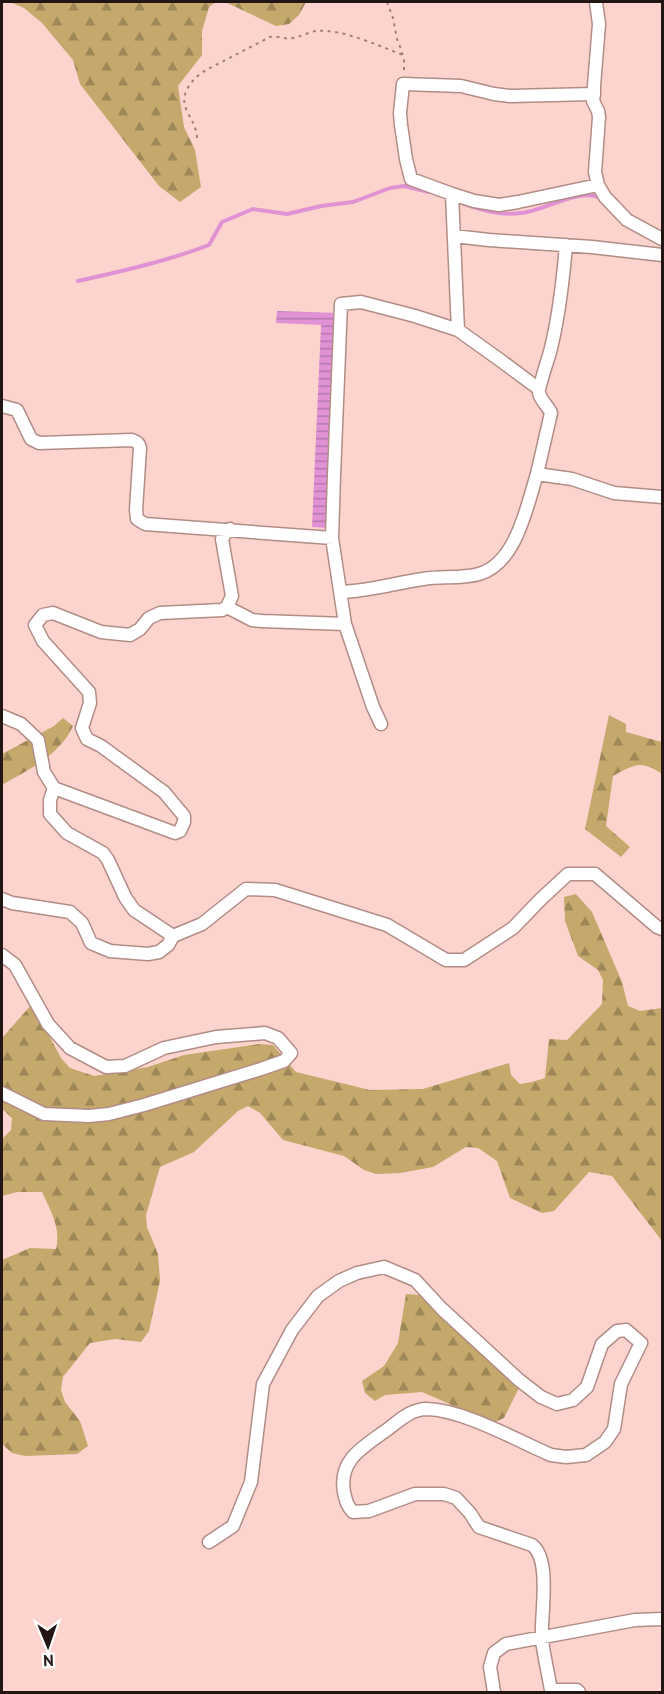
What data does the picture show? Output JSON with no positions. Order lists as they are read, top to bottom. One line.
{"north":"bottom"}
